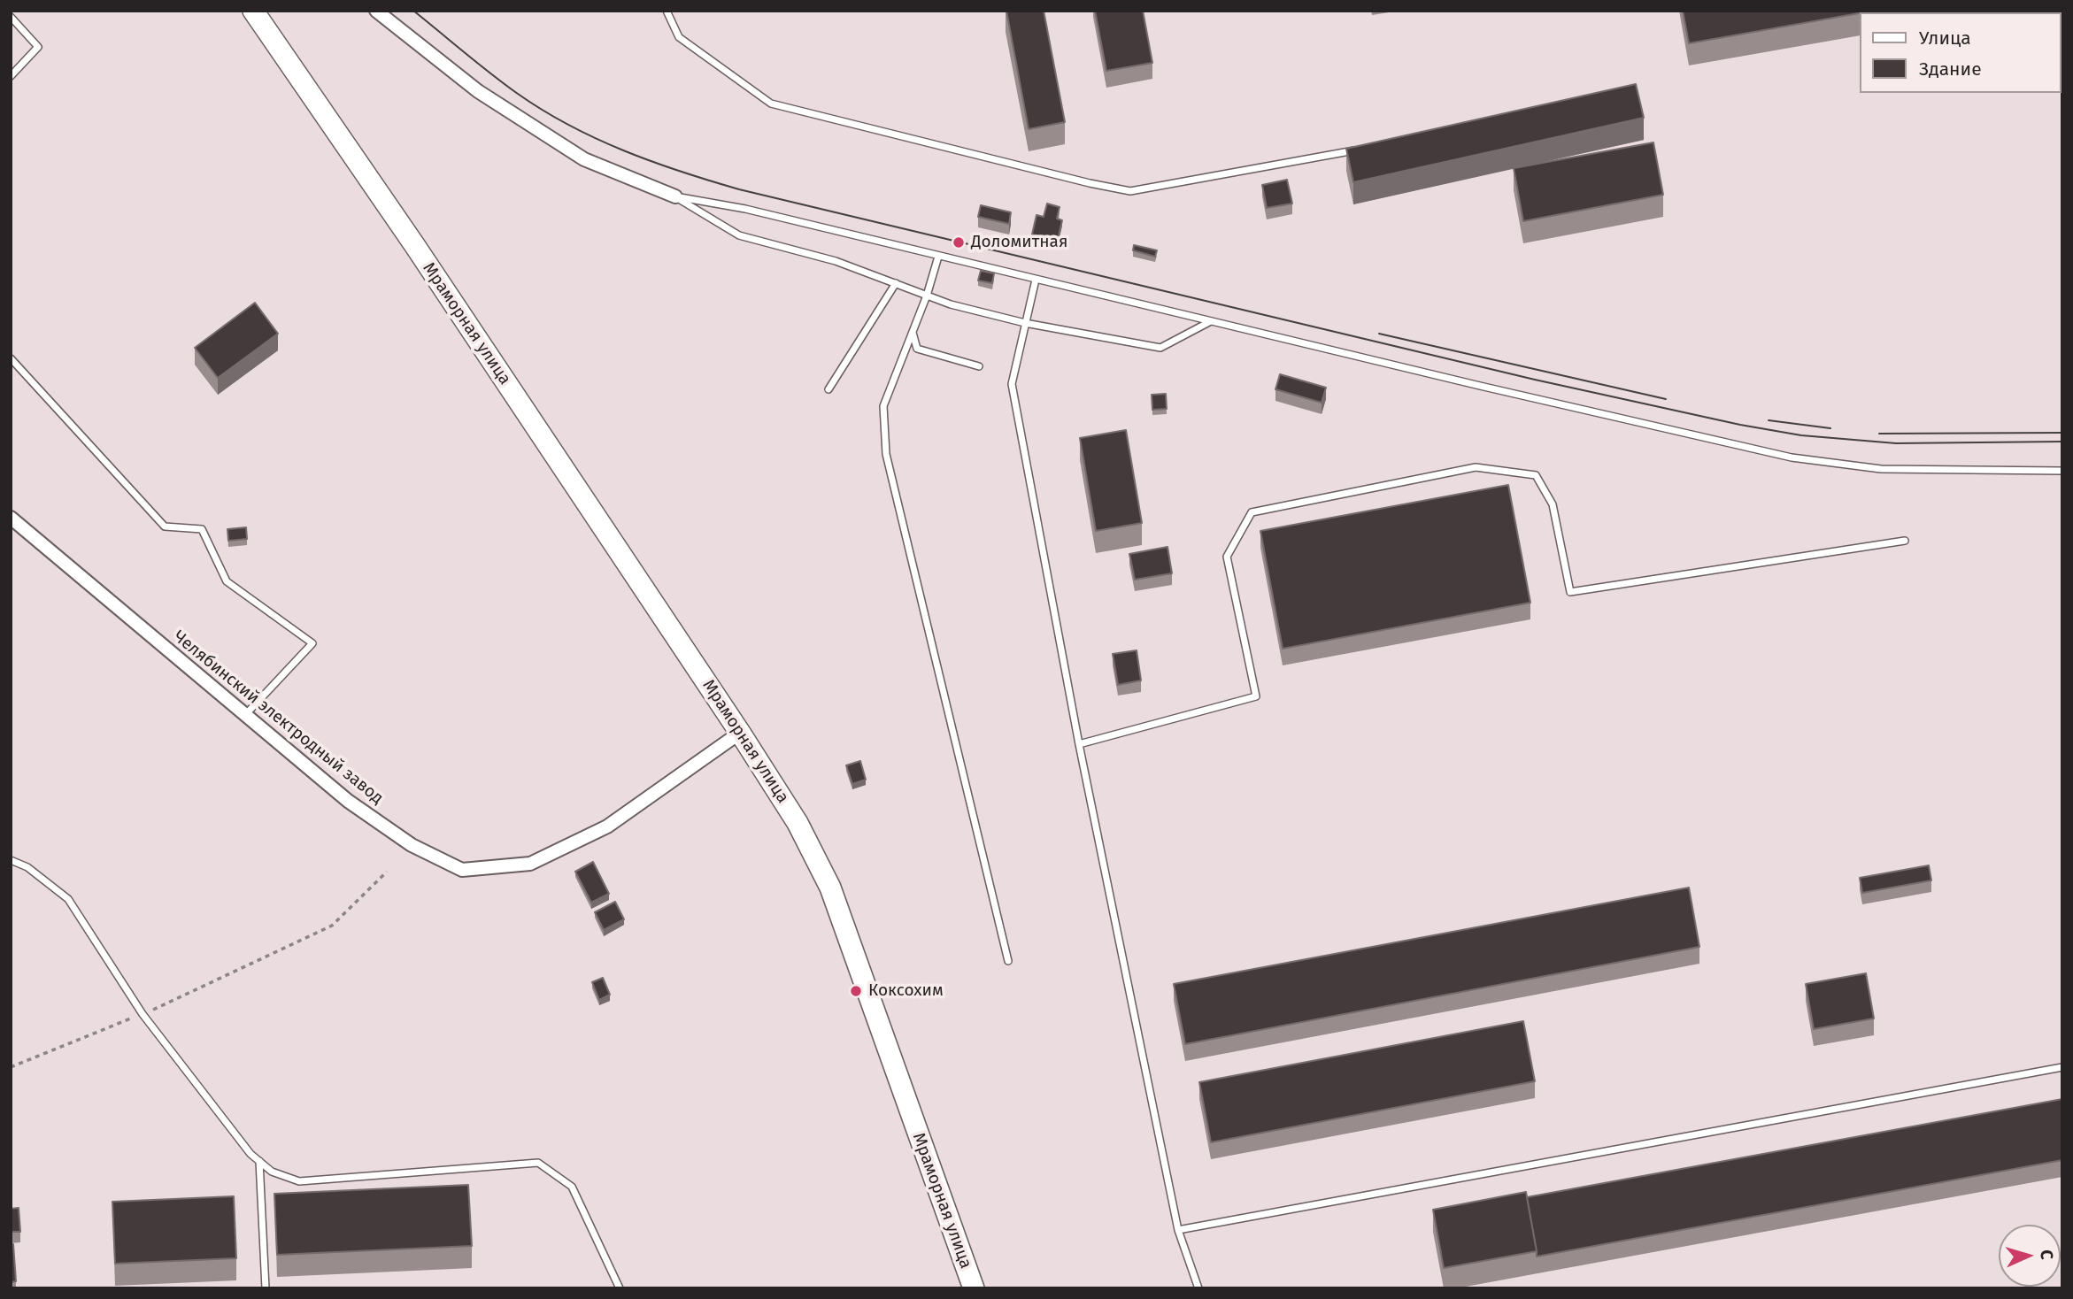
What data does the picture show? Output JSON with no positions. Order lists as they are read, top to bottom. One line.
{"streets":{"main road":["Мраморная улица"],"street":["Челябинский электродный завод"]},"crossings":[["Мраморная улица","Челябинский электродный завод"]],"places":["Доломитная","Коксохим"],"legend":["Улица","Здание"],"north":"right"}
